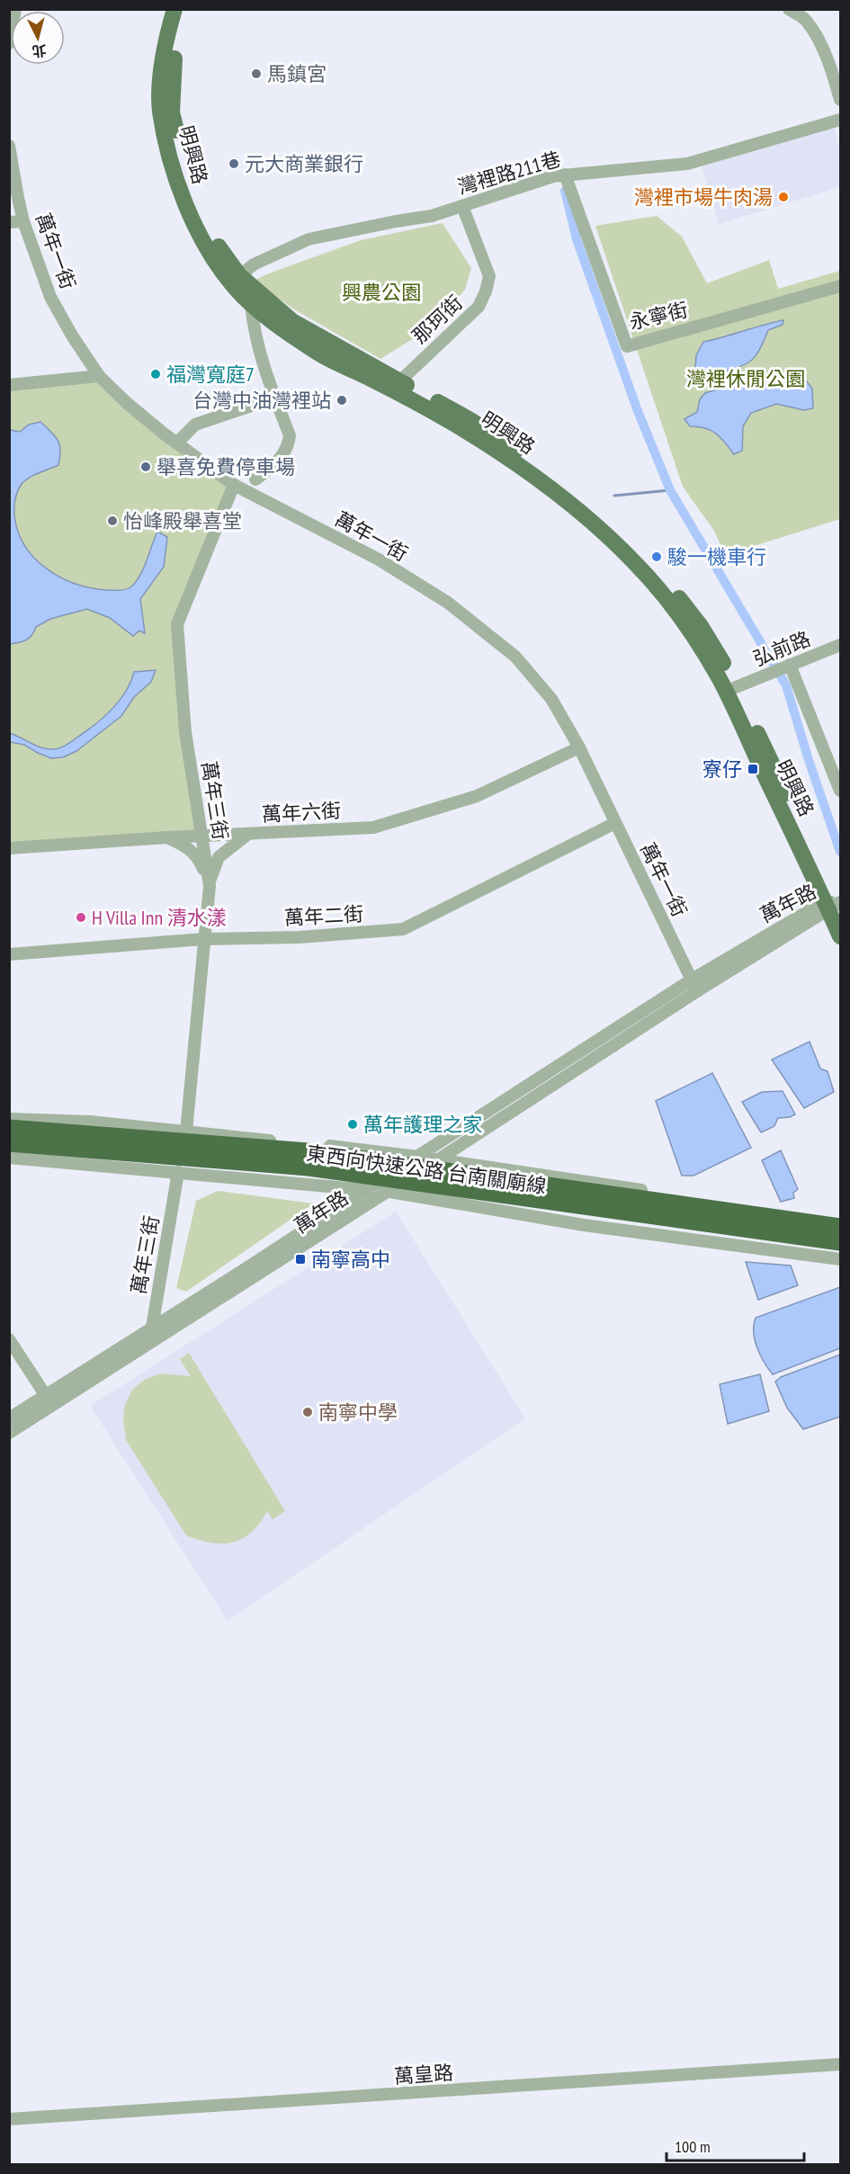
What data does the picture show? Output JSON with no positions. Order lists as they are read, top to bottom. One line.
{"streets":{"highway":["東西向快速公路 台南關廟線"],"main road":["明興路"],"street":["灣裡路211巷","萬年一街","永寧街","那珂街","弘前路","萬年三街","萬年六街","萬年路","萬年二街","萬皇路"]},"crossings":[["明興路","灣裡路211巷"],["明興路","那珂街"],["明興路","弘前路"],["明興路","萬年路"],["灣裡路211巷","永寧街"],["灣裡路211巷","那珂街"],["萬年一街","萬年三街"],["萬年一街","萬年六街"],["萬年一街","萬年路"],["萬年一街","萬年二街"],["萬年三街","萬年六街"],["萬年三街","萬年路"],["萬年三街","萬年二街"]],"parks":["興農公園","灣裡休閒公園"],"places":{"other":["馬鎮宮","元大商業銀行","灣裡市場牛肉湯","福灣寬庭7","台灣中油灣裡站","舉喜免費停車場","怡峰殿舉喜堂","駿一機車行","H Villa Inn 清水漾","萬年護理之家","南寧中學"],"transit":["寮仔","南寧高中"]},"scale_bar":"100 m","north":"bottom"}
